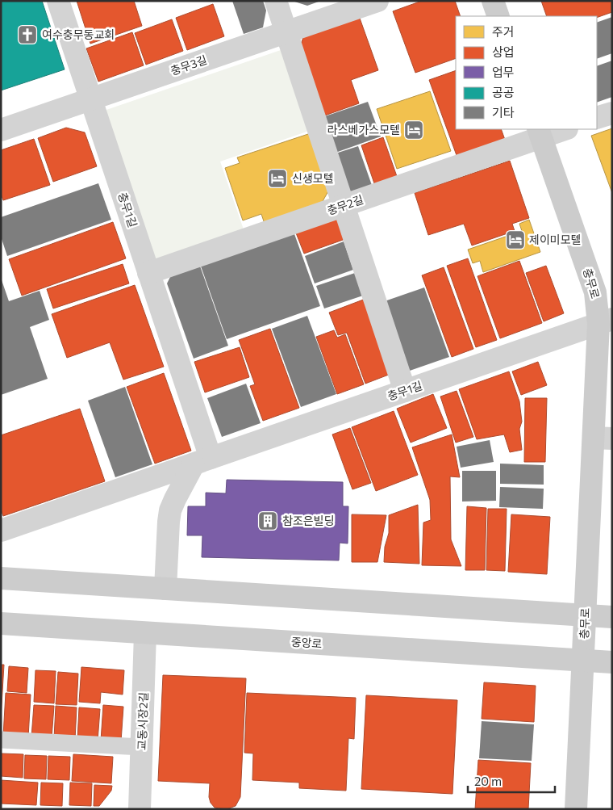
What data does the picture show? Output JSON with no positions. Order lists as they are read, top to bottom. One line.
{"streets":{"street":["충무3길","충무2길","충무1길","충무로","중앙로","교동시장2길"]},"crossings":[["충무3길","충무1길"],["충무2길","충무1길"],["충무2길","충무로"],["충무1길","충무로"],["충무로","중앙로"],["중앙로","교동시장2길"]],"places":{"church":["여수충무동교회"],"hotel":["라스베가스모텔","신생모텔","제이미모텔"],"building":["참조은빌딩"]},"legend":["주거","상업","업무","공공","기타"],"scale_bar":"20 m"}
